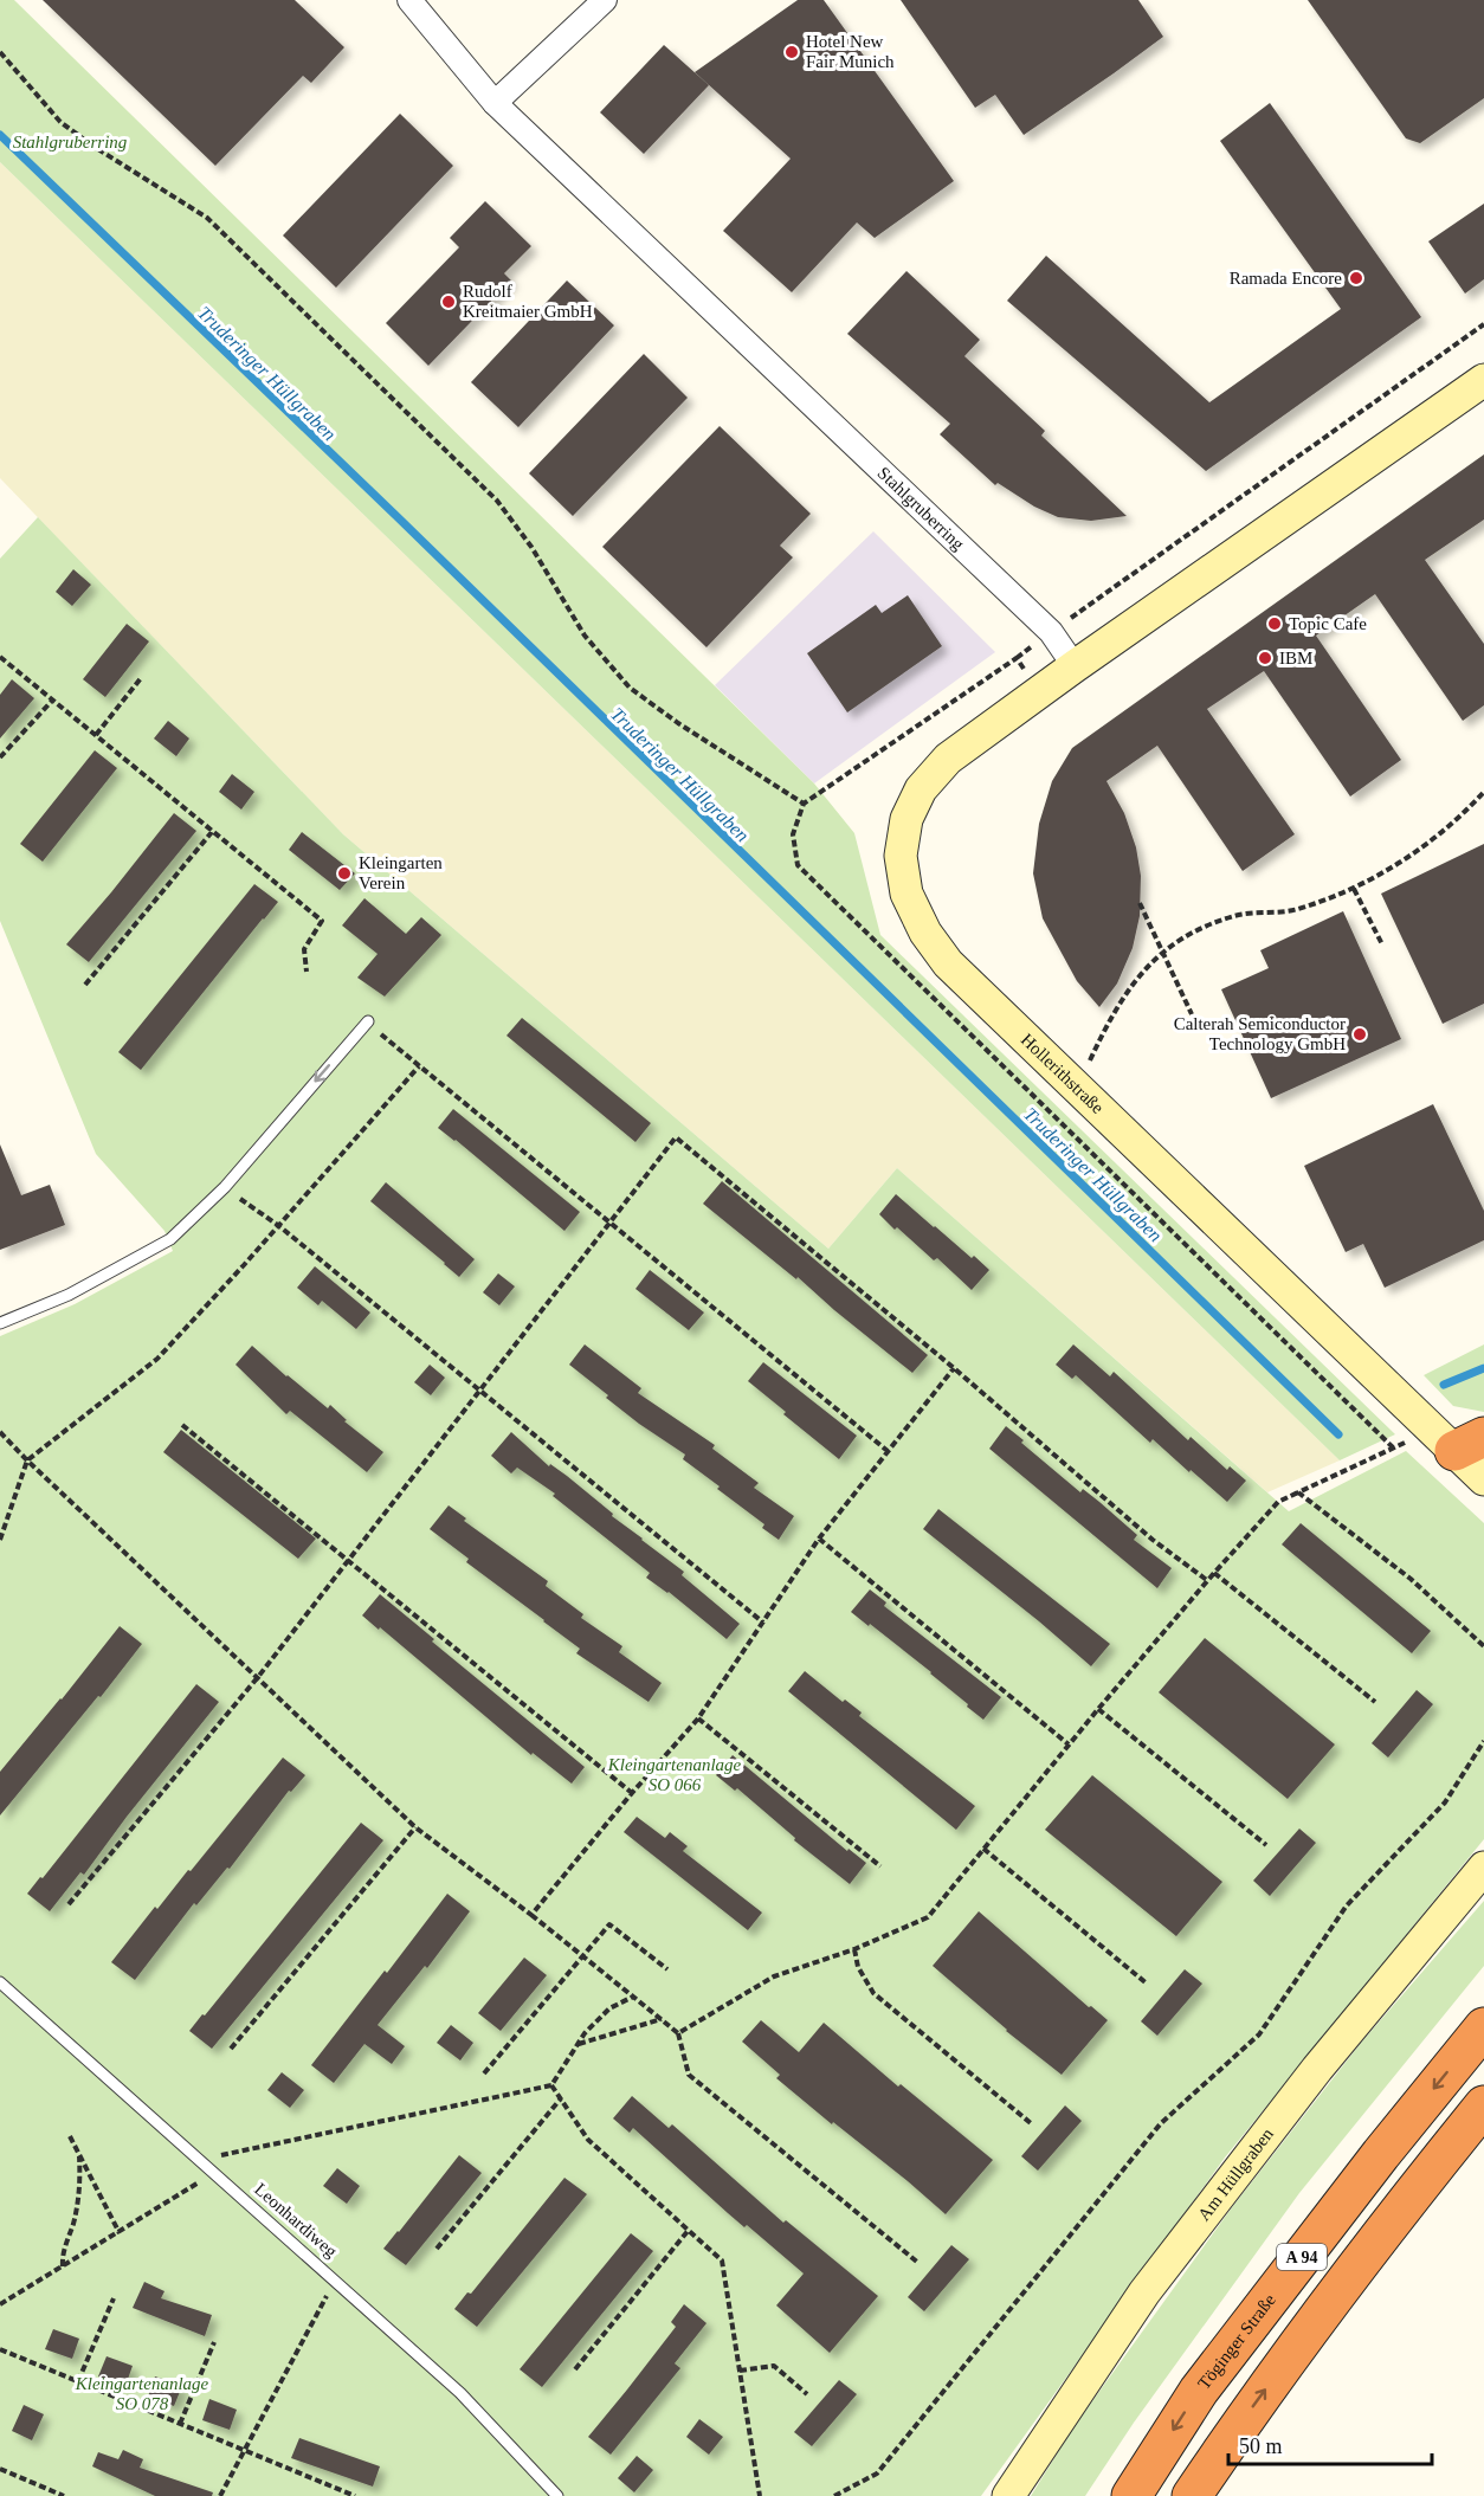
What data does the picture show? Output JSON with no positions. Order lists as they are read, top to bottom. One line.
{"streets":{"highway":["A 94","Töginger Straße"],"main road":["Hollerithstraße","Am Hüllgraben"],"street":["Stahlgruberring"],"lane":["Leonhardiweg"]},"crossings":[["Stahlgruberring","Hollerithstraße"]],"water":["Truderinger Hüllgraben"],"parks":["Stahlgruberring","Kleingartenanlage SO 066","Kleingartenanlage SO 078"],"places":["Hotel New Fair Munich","Ramada Encore","Rudolf Kreitmaier GmbH","Topic Cafe","IBM","Kleingarten Verein","Calterah Semiconductor Technology GmbH"],"scale_bar":"50 m"}
